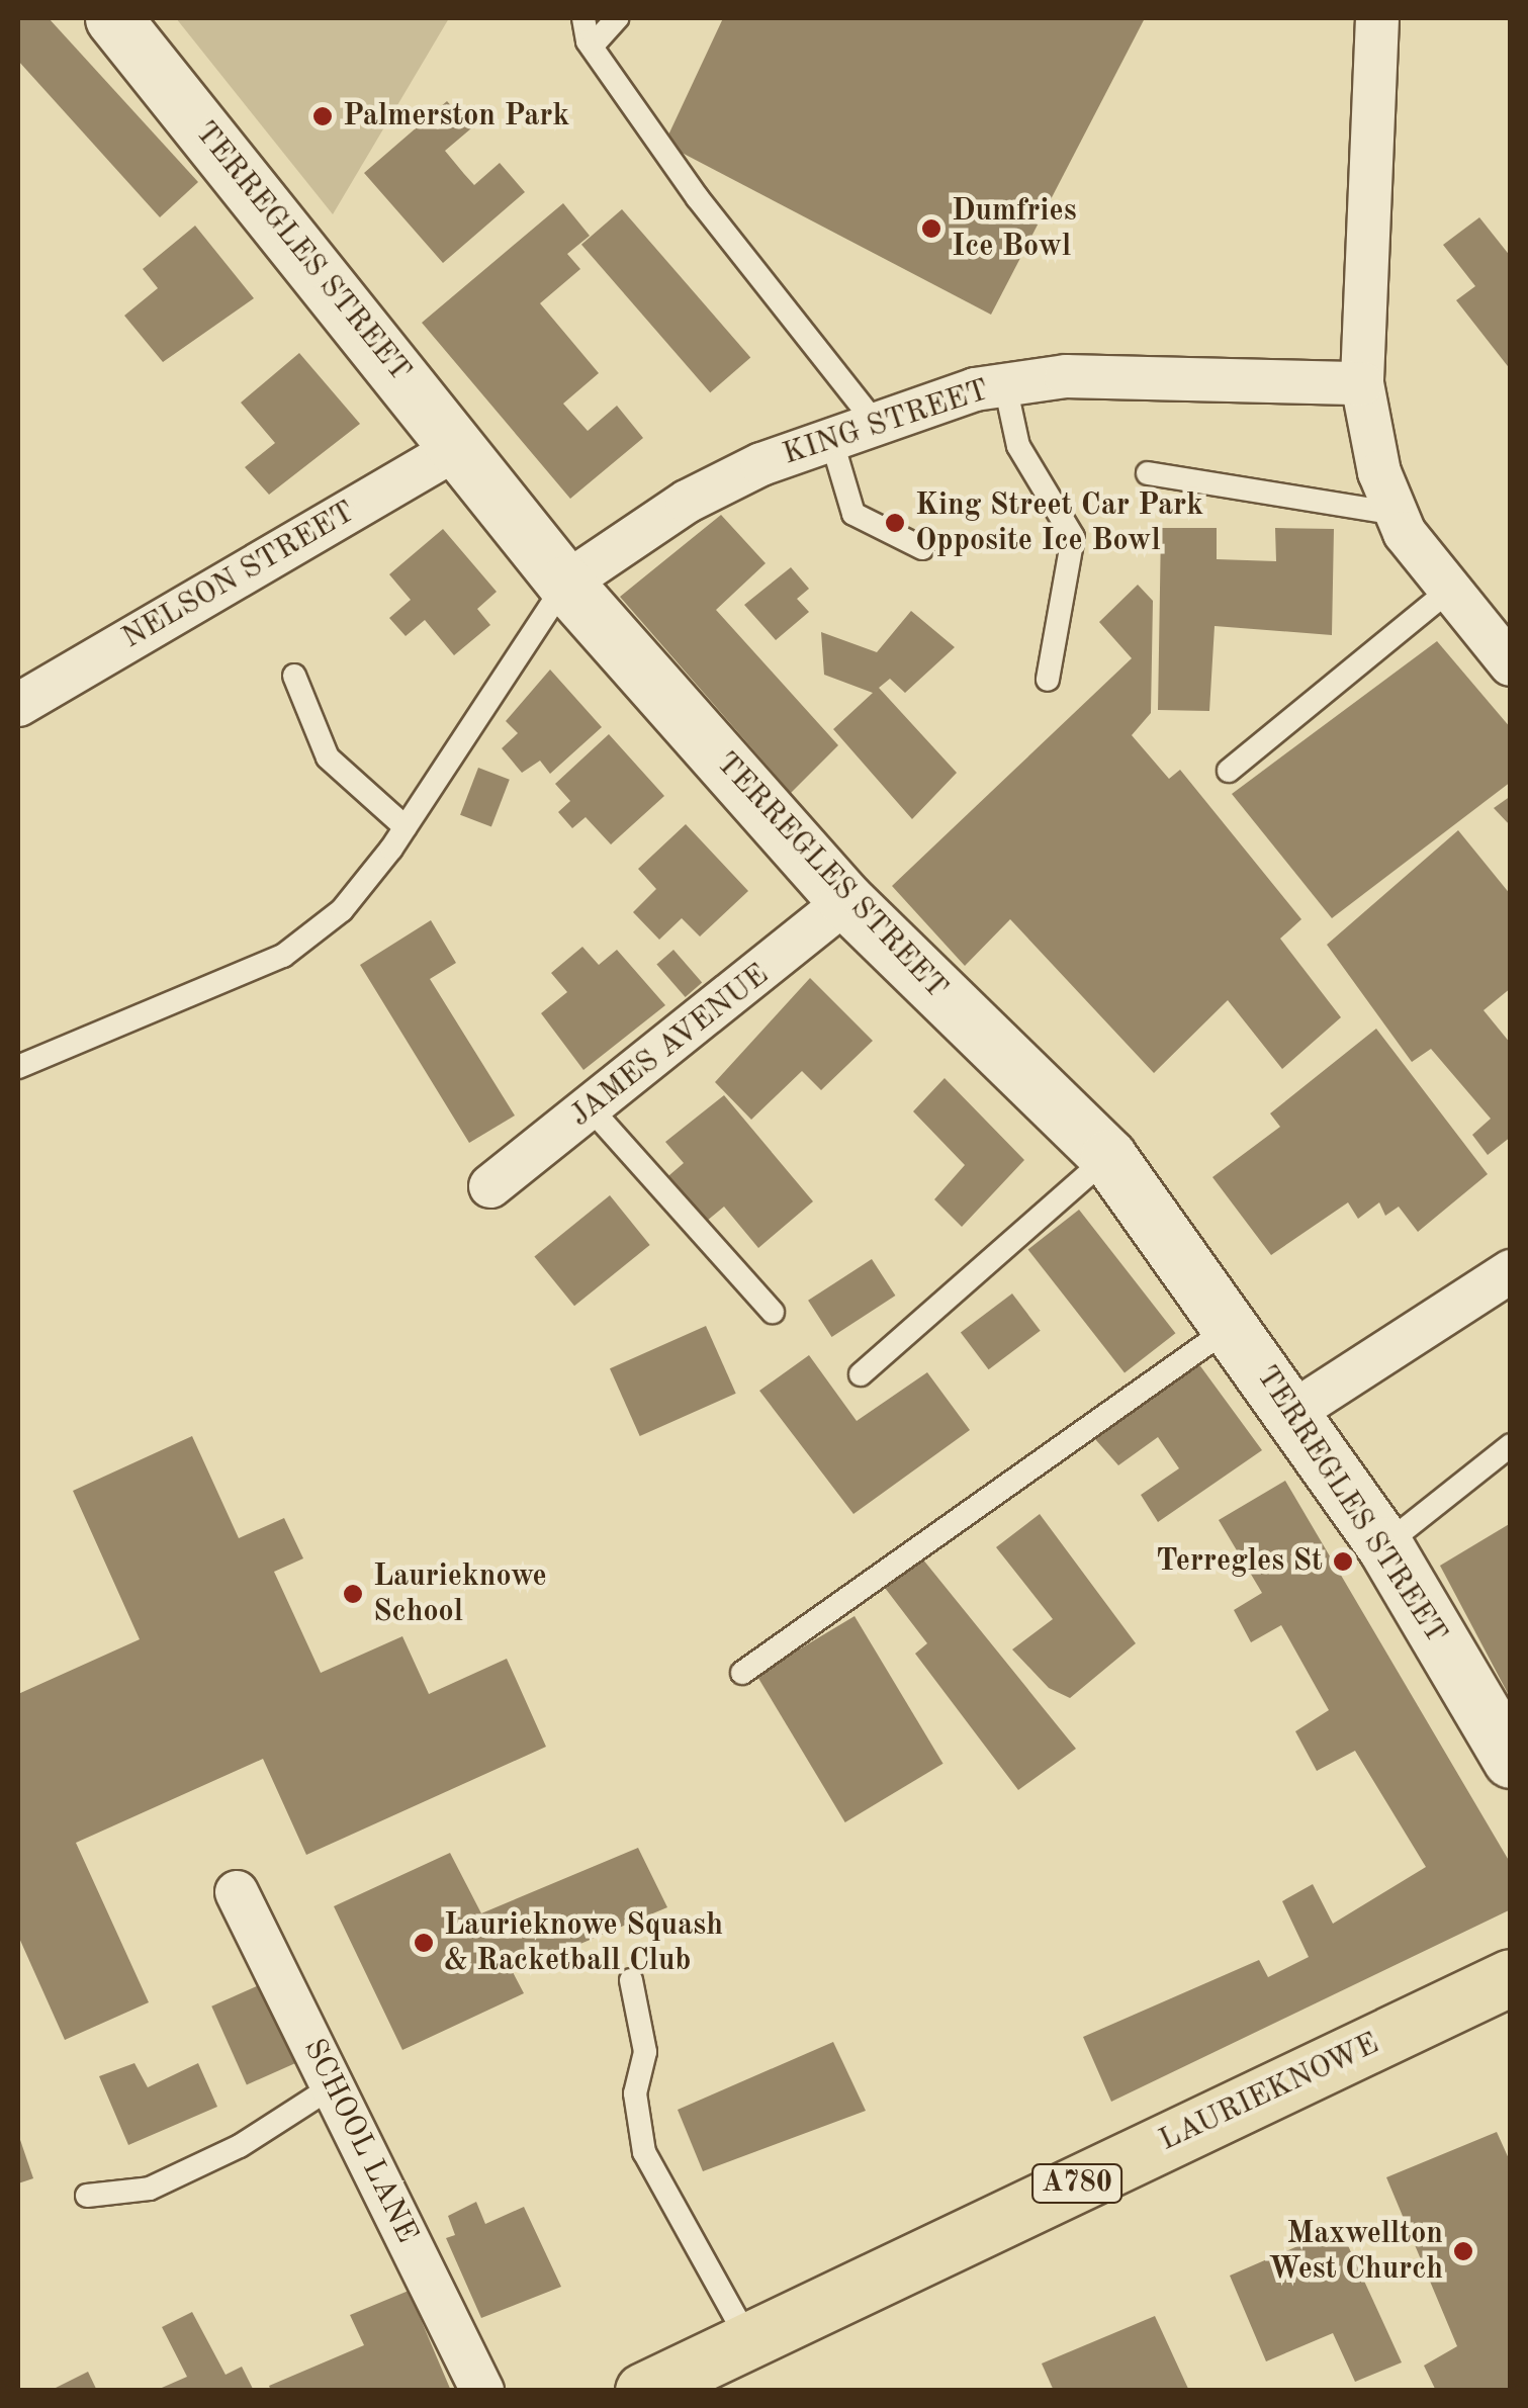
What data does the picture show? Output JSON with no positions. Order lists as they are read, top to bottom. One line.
{"streets":{"main road":["LAURIEKNOWE","A780"],"street":["TERREGLES STREET","KING STREET","NELSON STREET","JAMES AVENUE","SCHOOL LANE"]},"crossings":[["TERREGLES STREET","KING STREET"],["TERREGLES STREET","NELSON STREET"],["TERREGLES STREET","JAMES AVENUE"]],"places":["Palmerston Park","Dumfries Ice Bowl","King Street Car Park Opposite Ice Bowl","Terregles St","Laurieknowe School","Laurieknowe Squash & Racketball Club","Maxwellton West Church"]}
